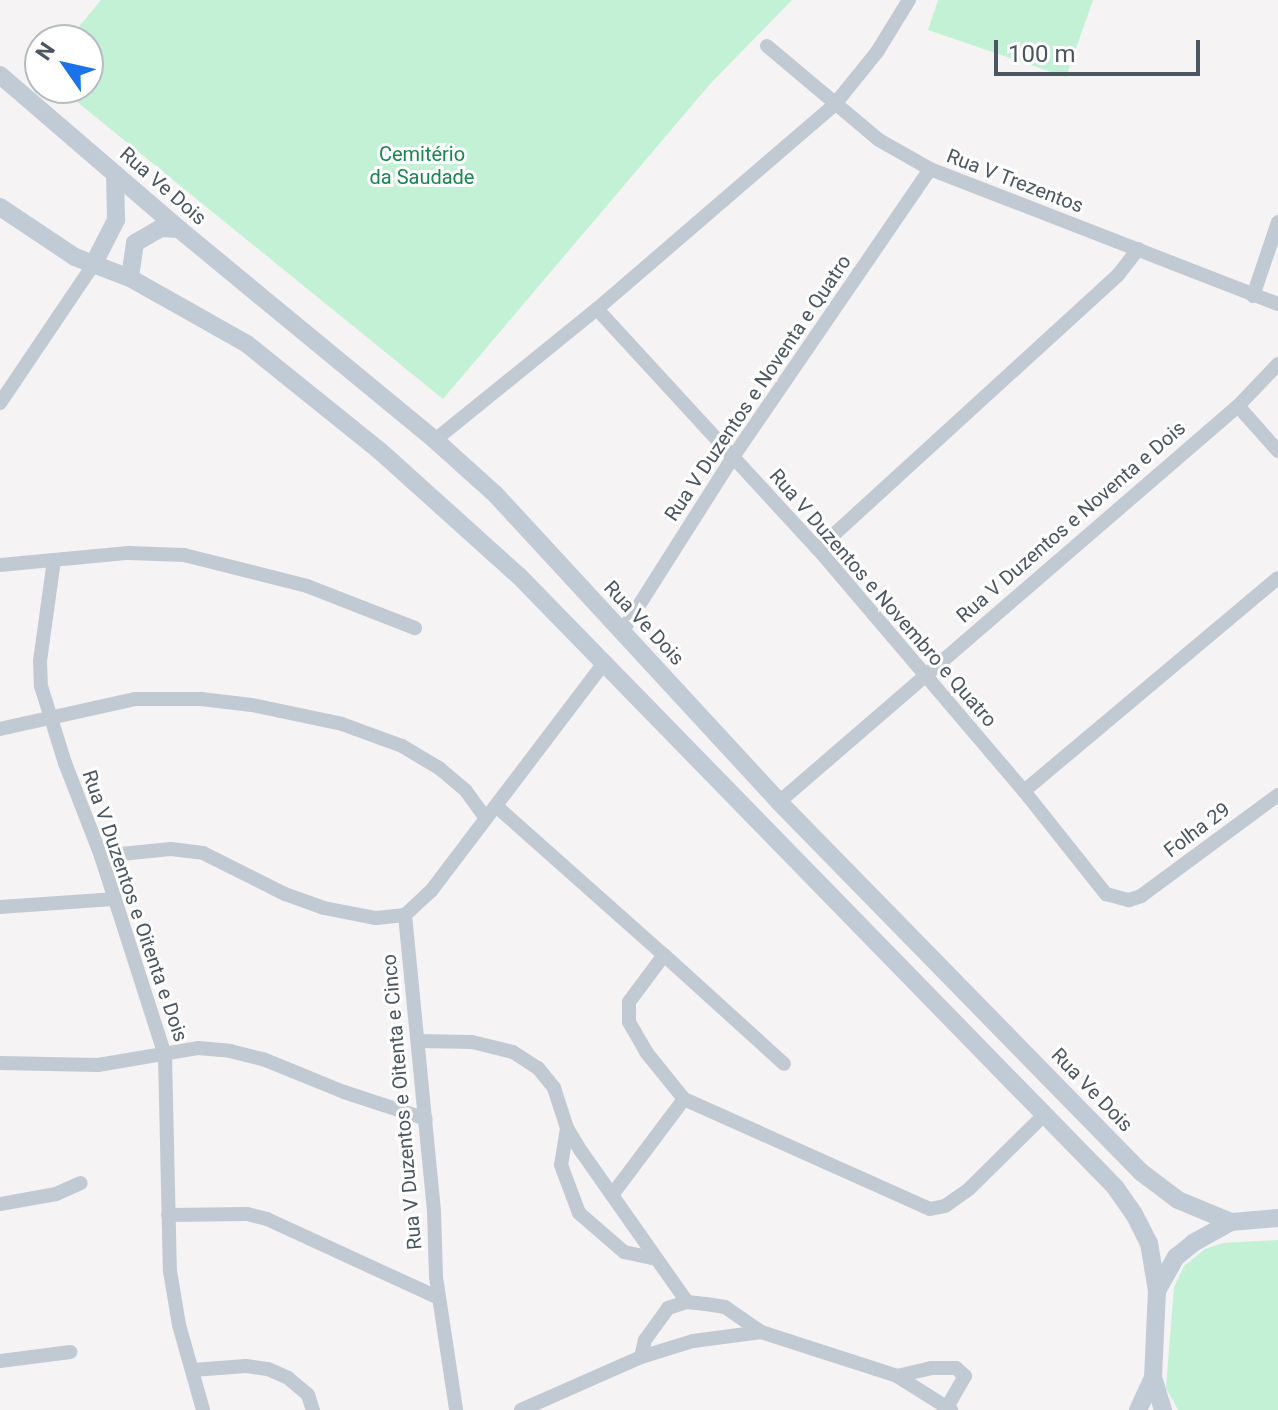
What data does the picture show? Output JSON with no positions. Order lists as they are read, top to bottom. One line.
{"streets":{"main road":["Rua Ve Dois"],"street":["Rua V Trezentos","Rua V Duzentos e Noventa e Quatro","Rua V Duzentos e Noventa e Dois","Rua V Duzentos e Novembro e Quatro","Folha 29","Rua V Duzentos e Oitenta e Dois","Rua V Duzentos e Oitenta e Cinco"]},"crossings":[["Rua V Trezentos","Rua V Duzentos e Noventa e Quatro"],["Rua Ve Dois","Rua V Duzentos e Noventa e Quatro"],["Rua Ve Dois","Rua V Duzentos e Noventa e Dois"],["Rua V Duzentos e Noventa e Quatro","Rua V Duzentos e Novembro e Quatro"],["Rua V Duzentos e Noventa e Dois","Rua V Duzentos e Novembro e Quatro"],["Rua V Duzentos e Novembro e Quatro","Folha 29"]],"parks":["Cemitério da Saudade"],"scale_bar":"100 m","north":"top left"}
